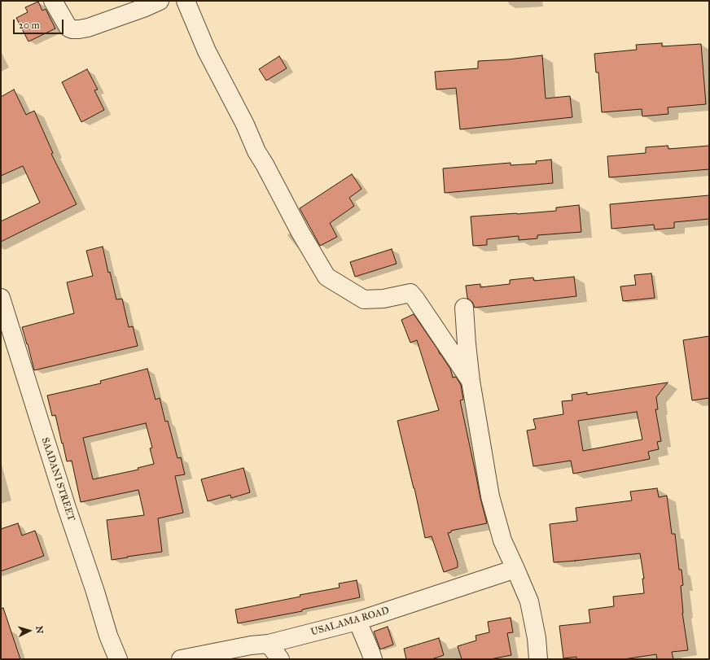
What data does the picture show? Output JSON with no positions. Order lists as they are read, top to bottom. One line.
{"streets":{"street":["SAADANI STREET","USALAMA ROAD"]},"scale_bar":"20 m","north":"right"}
